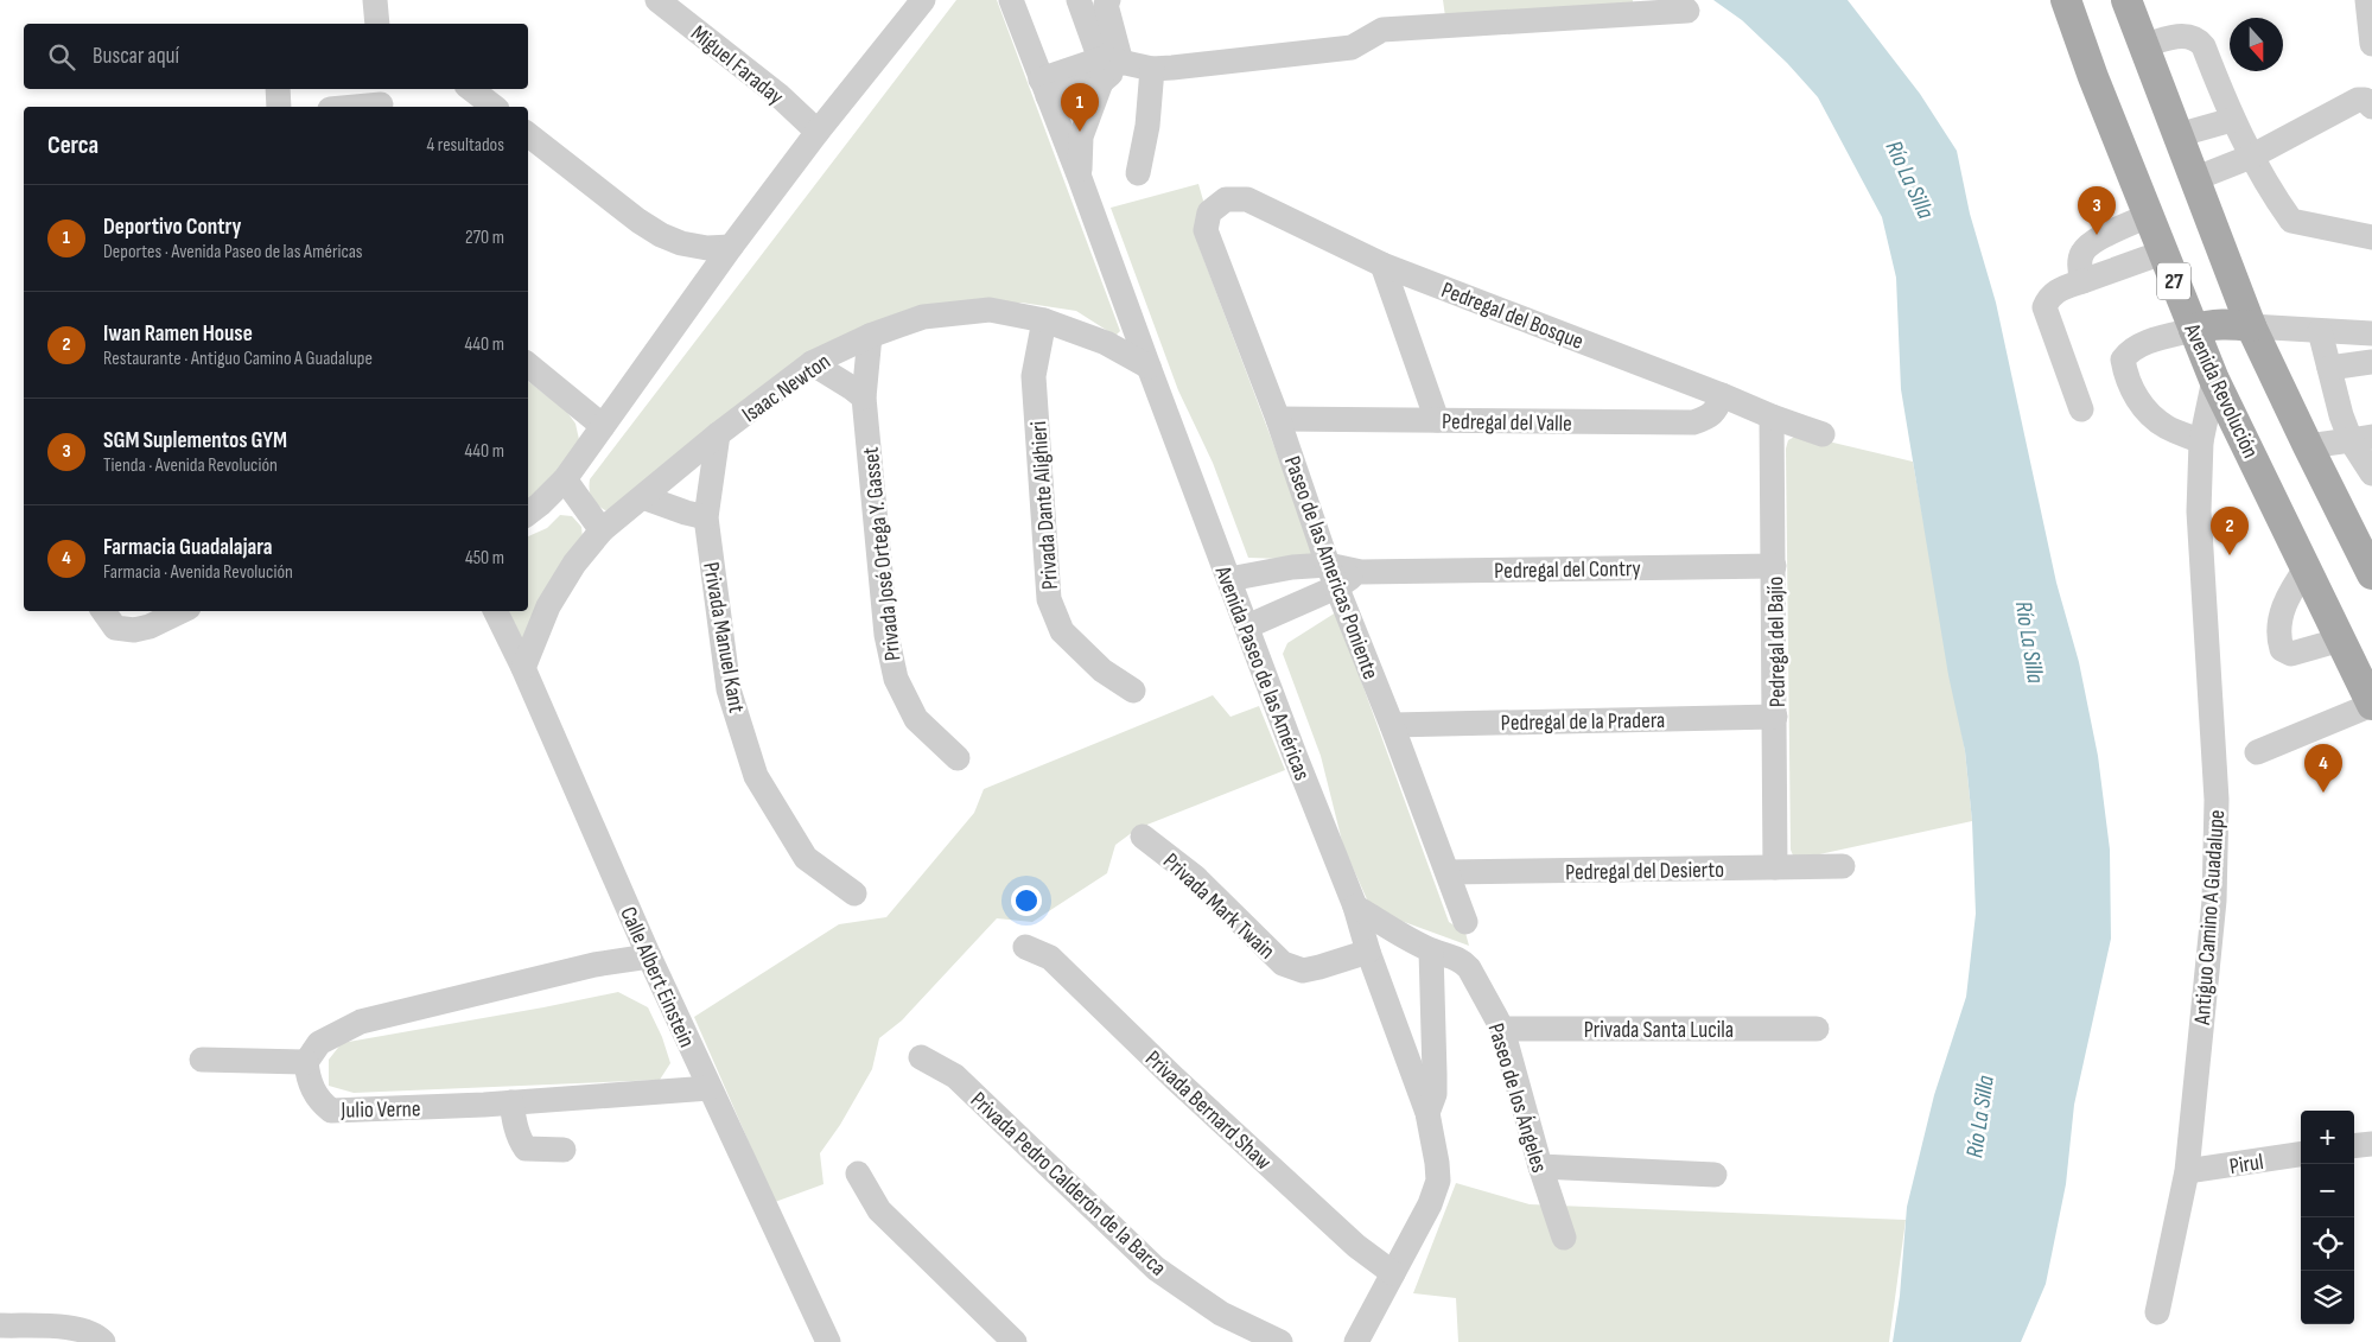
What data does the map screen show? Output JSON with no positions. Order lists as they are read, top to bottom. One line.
{"streets":{"main road":["27","Avenida Revolución"],"street":["Miguel Faraday","Pedregal del Bosque","Isaac Newton","Pedregal del Valle","Privada Dante Alighieri","Privada José Ortega Y. Gasset","Paseo de las Americas Poniente","Pedregal del Contry","Privada Manuel Kant","Pedregal del Bajío","Avenida Paseo de las Américas","Pedregal de la Pradera","Pedregal del Desierto","Privada Mark Twain","Antiguo Camino A Guadalupe","Calle Albert Einstein","Privada Santa Lucila","Paseo de los Ángeles","Julio Verne","Privada Bernard Shaw","Pirul","Privada Pedro Calderón de la Barca"]},"crossings":[["Pedregal del Bosque","Pedregal del Valle"],["Pedregal del Bosque","Paseo de las Americas Poniente"],["Pedregal del Bosque","Pedregal del Bajío"],["Isaac Newton","Privada Dante Alighieri"],["Isaac Newton","Privada José Ortega Y. Gasset"],["Isaac Newton","Privada Manuel Kant"],["Isaac Newton","Avenida Paseo de las Américas"],["Isaac Newton","Calle Albert Einstein"],["Avenida Revolución","Antiguo Camino A Guadalupe"],["Pedregal del Valle","Paseo de las Americas Poniente"],["Paseo de las Americas Poniente","Pedregal del Contry"],["Paseo de las Americas Poniente","Pedregal de la Pradera"],["Paseo de las Americas Poniente","Pedregal del Desierto"],["Pedregal del Contry","Pedregal del Bajío"],["Pedregal del Contry","Avenida Paseo de las Américas"],["Pedregal del Bajío","Pedregal de la Pradera"],["Pedregal del Bajío","Pedregal del Desierto"],["Avenida Paseo de las Américas","Privada Mark Twain"],["Avenida Paseo de las Américas","Paseo de los Ángeles"],["Avenida Paseo de las Américas","Privada Bernard Shaw"],["Antiguo Camino A Guadalupe","Pirul"],["Calle Albert Einstein","Julio Verne"],["Privada Santa Lucila","Paseo de los Ángeles"]],"water":["Río La Silla"],"north":"bottom","page":{"search":"Buscar aquí","pins":["1","3","2","4"],"heading":["Cerca","4 resultados"],"list":[{"mark":"1","name":"Deportivo Contry","note":"Deportes · Avenida Paseo de las Américas","value":"270 m"},{"mark":"2","name":"Iwan Ramen House","note":"Restaurante · Antiguo Camino A Guadalupe","value":"440 m"},{"mark":"3","name":"SGM Suplementos GYM","note":"Tienda · Avenida Revolución","value":"440 m"},{"mark":"4","name":"Farmacia Guadalajara","note":"Farmacia · Avenida Revolución","value":"450 m"}],"map_buttons":["+","−"]}}
